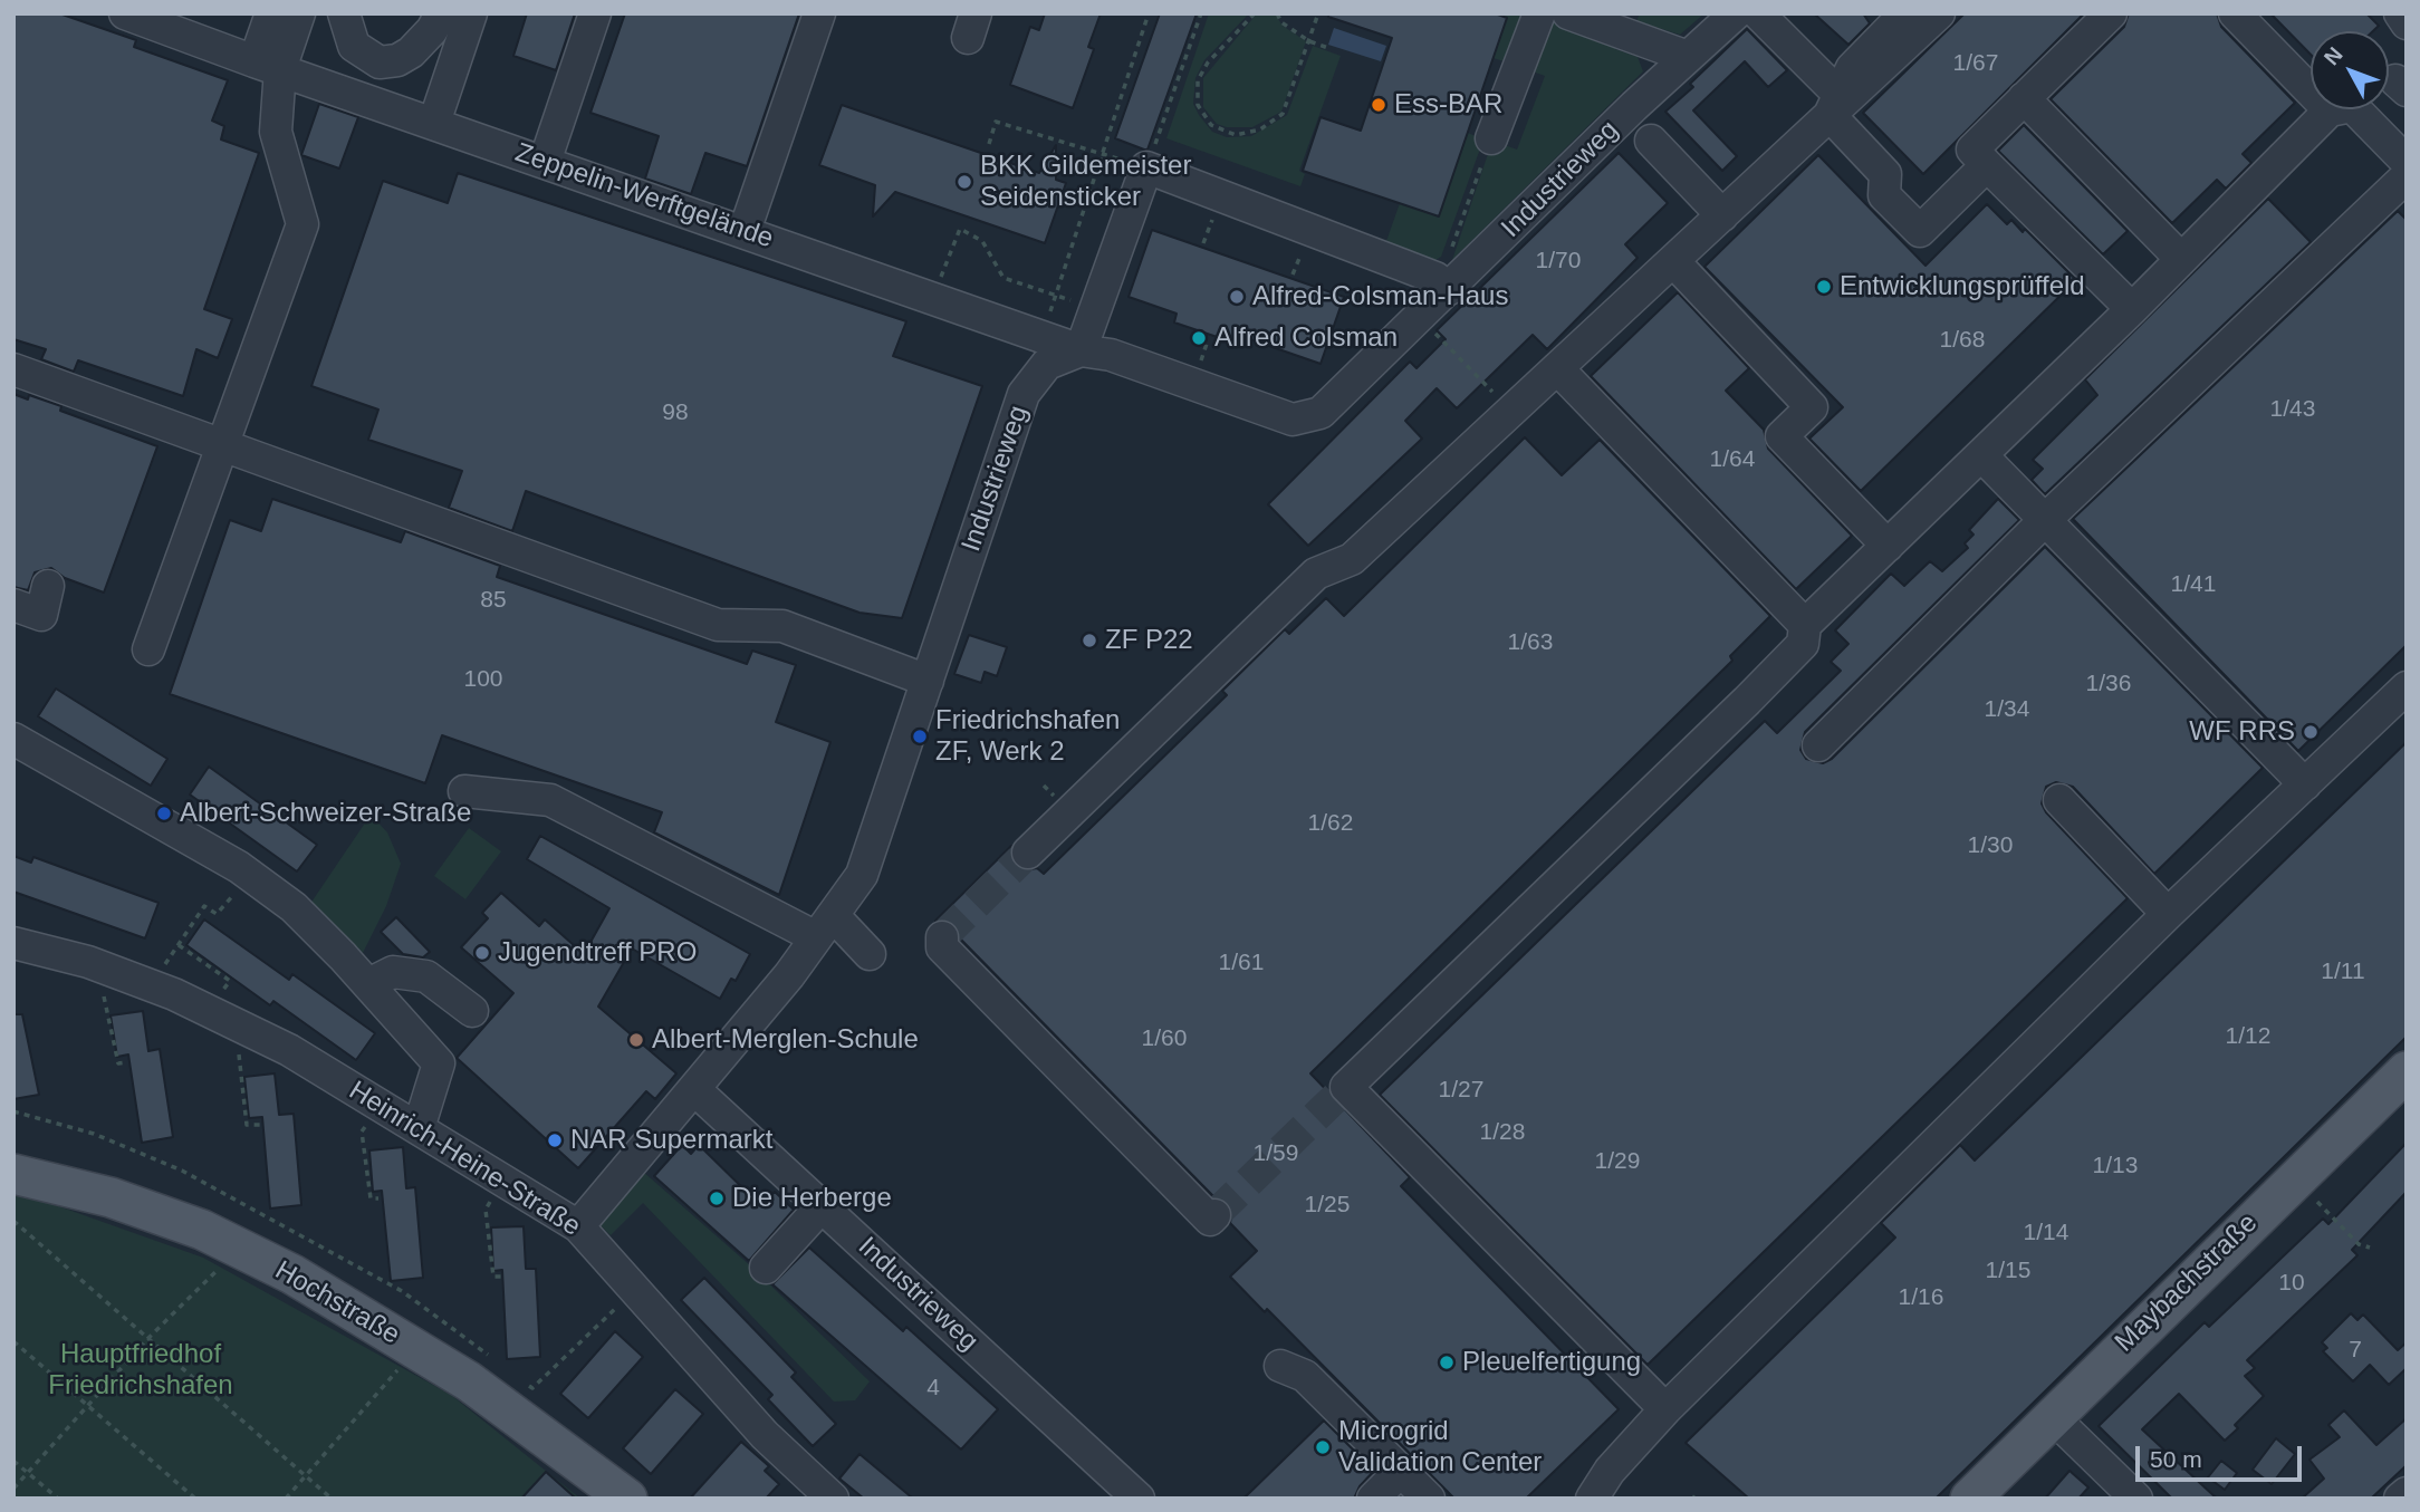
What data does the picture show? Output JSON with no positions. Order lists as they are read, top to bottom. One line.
{"streets":{"main road":["Maybachstraße","Hochstraße"],"street":["Industrieweg","Zeppelin-Werftgelände","Heinrich-Heine-Straße"]},"crossings":[["Industrieweg","Zeppelin-Werftgelände"],["Industrieweg","Heinrich-Heine-Straße"]],"parks":["Hauptfriedhof Friedrichshafen"],"places":["Ess-BAR","BKK Gildemeister Seidensticker","Entwicklungsprüffeld","Alfred-Colsman-Haus","Alfred Colsman","ZF P22","WF RRS","Friedrichshafen ZF, Werk 2","Albert-Schweizer-Straße","Jugendtreff PRO","Albert-Merglen-Schule","NAR Supermarkt","Die Herberge","Pleuelfertigung","Microgrid Validation Center"],"house_numbers":["1/67","1/70","1/68","1/43","98","1/64","1/41","85","1/63","100","1/36","1/34","1/62","1/30","1/61","1/11","1/12","1/60","1/27","1/28","1/59","1/29","1/13","1/25","1/14","1/15","10","1/16","7","4"],"scale_bar":"50 m","north":"top left"}
